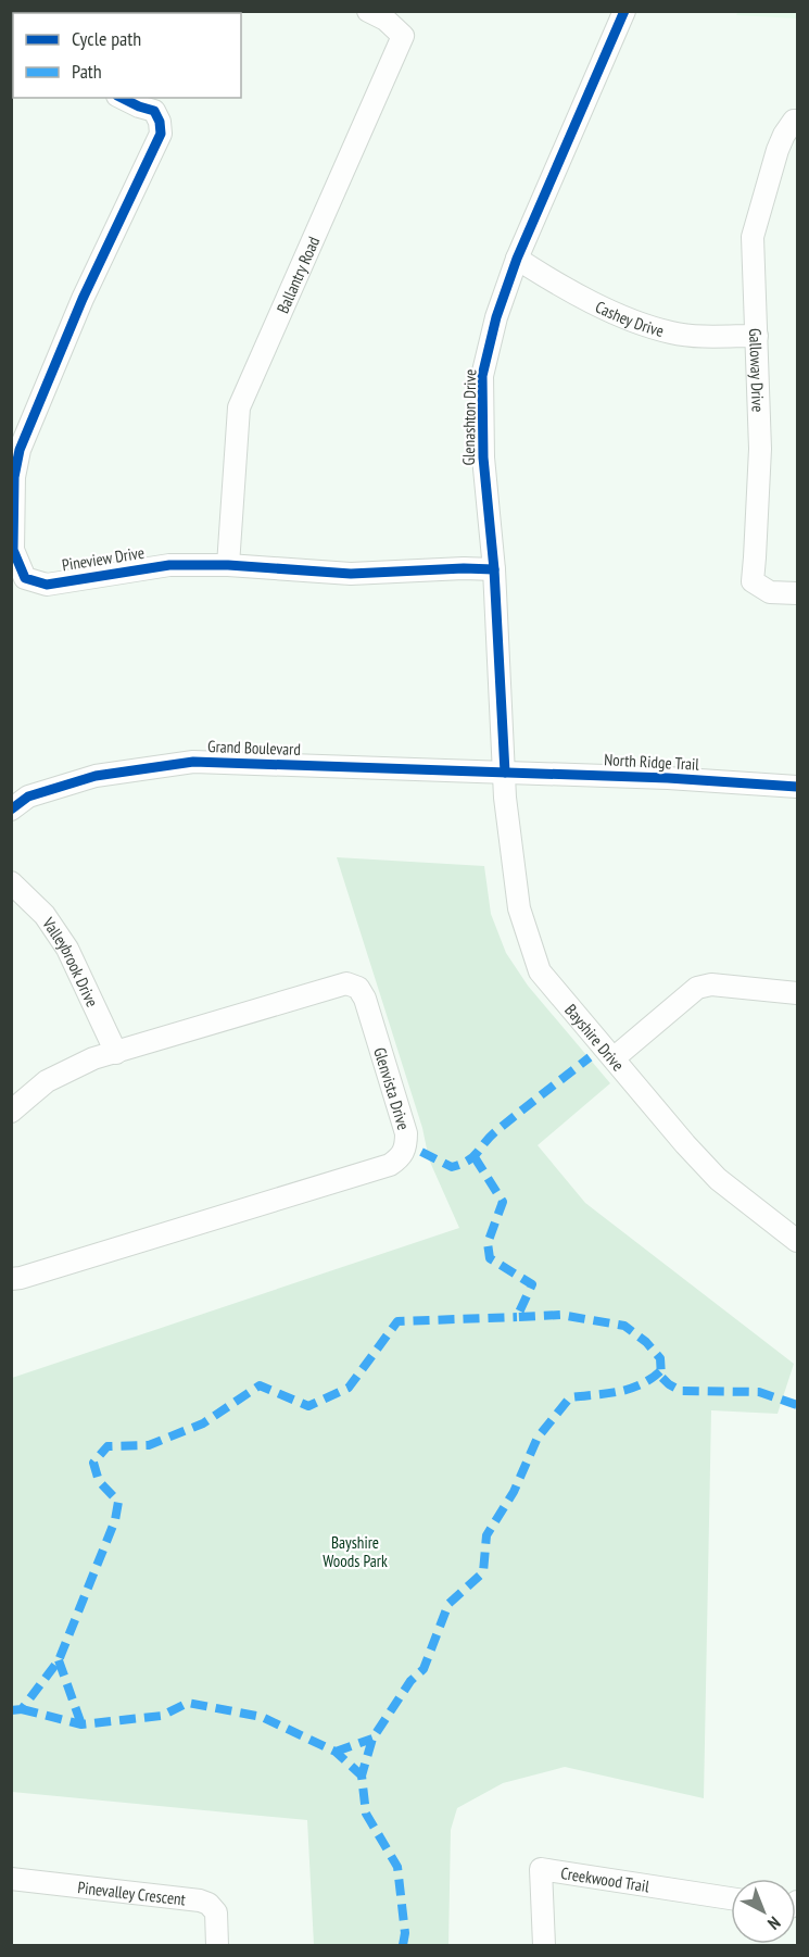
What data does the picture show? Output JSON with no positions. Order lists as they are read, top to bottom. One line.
{"streets":{"street":["Ballantry Road","Cashey Drive","Galloway Drive","Glenashton Drive","Pineview Drive","Grand Boulevard","North Ridge Trail","Valleybrook Drive","Bayshire Drive","Glenvista Drive","Creekwood Trail","Pinevalley Crescent"]},"crossings":[["Ballantry Road","Pineview Drive"],["Cashey Drive","Galloway Drive"],["Cashey Drive","Glenashton Drive"],["Glenashton Drive","Pineview Drive"],["Glenashton Drive","Grand Boulevard"],["Glenashton Drive","North Ridge Trail"],["Glenashton Drive","Bayshire Drive"],["Grand Boulevard","North Ridge Trail"],["Grand Boulevard","Bayshire Drive"],["North Ridge Trail","Bayshire Drive"],["Valleybrook Drive","Glenvista Drive"]],"parks":["Bayshire Woods Park"],"legend":["Cycle path","Path"],"north":"bottom right"}
